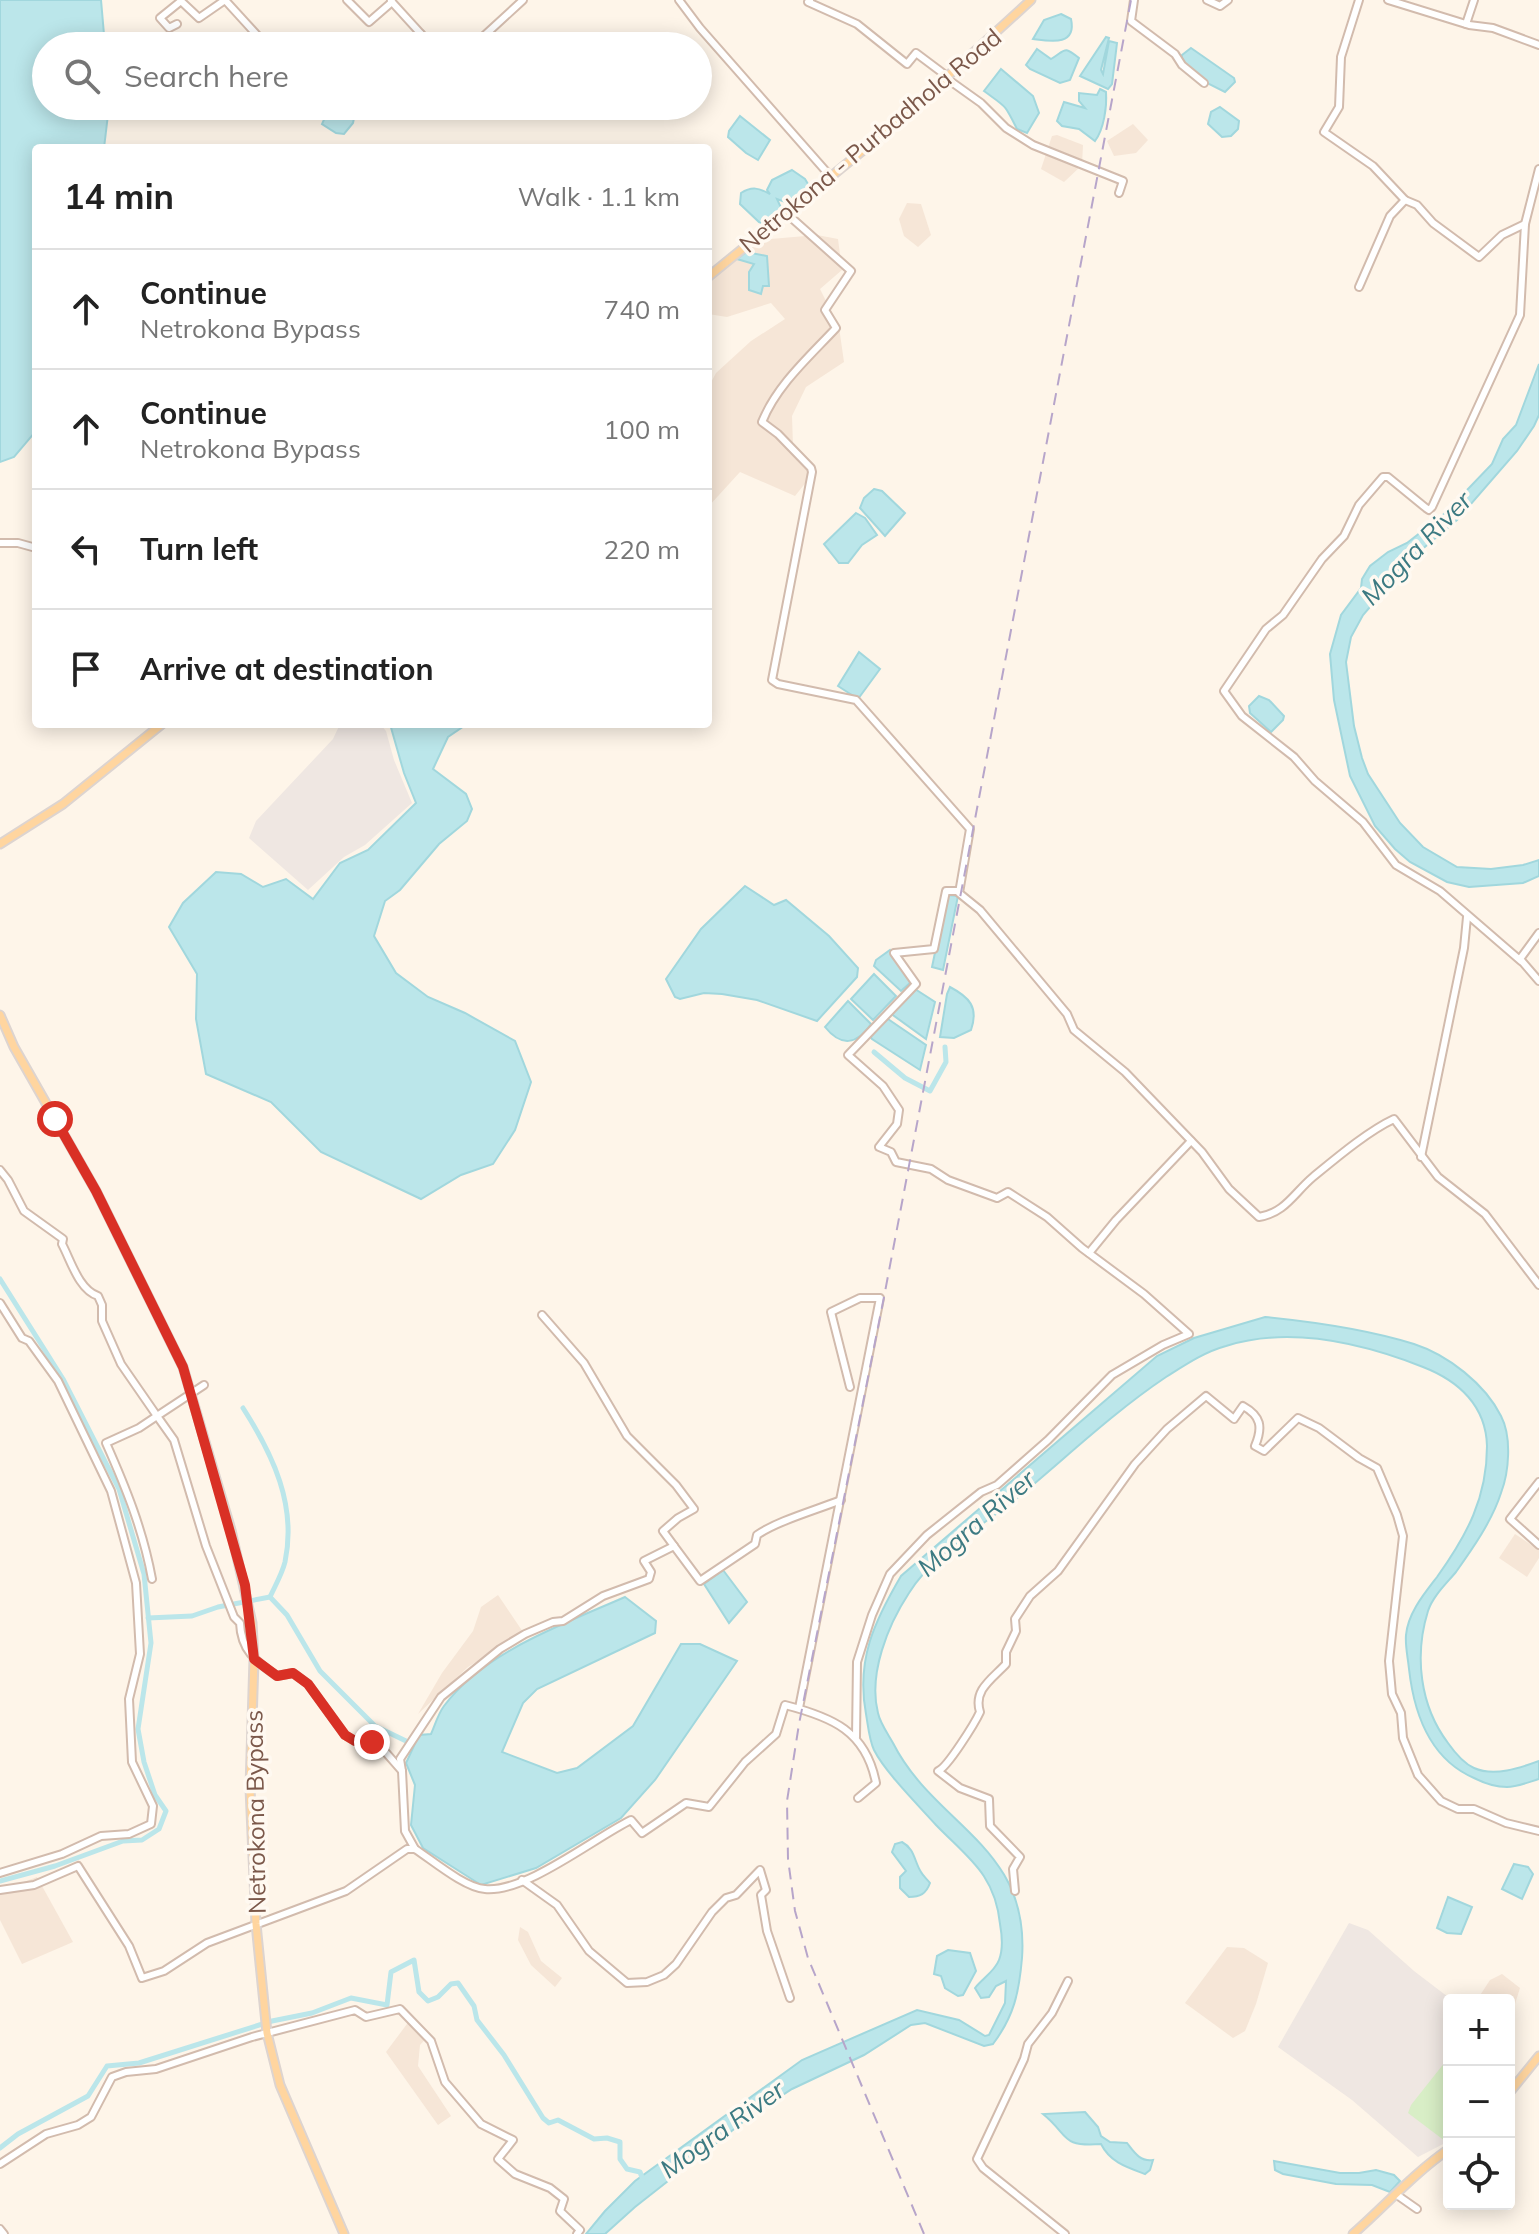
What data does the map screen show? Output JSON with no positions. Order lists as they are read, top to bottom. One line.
{"streets":{"main road":["Netrokona - Purbadhola Road","Netrokona Bypass"]},"water":["Mogra River"],"page":{"search":"Search here","heading":["14 min","Walk · 1.1 km"],"list":[["Continue","Netrokona Bypass","740 m"],["Continue","Netrokona Bypass","100 m"],["Turn left","220 m"],"Arrive at destination"],"map_buttons":["+","−"]}}
